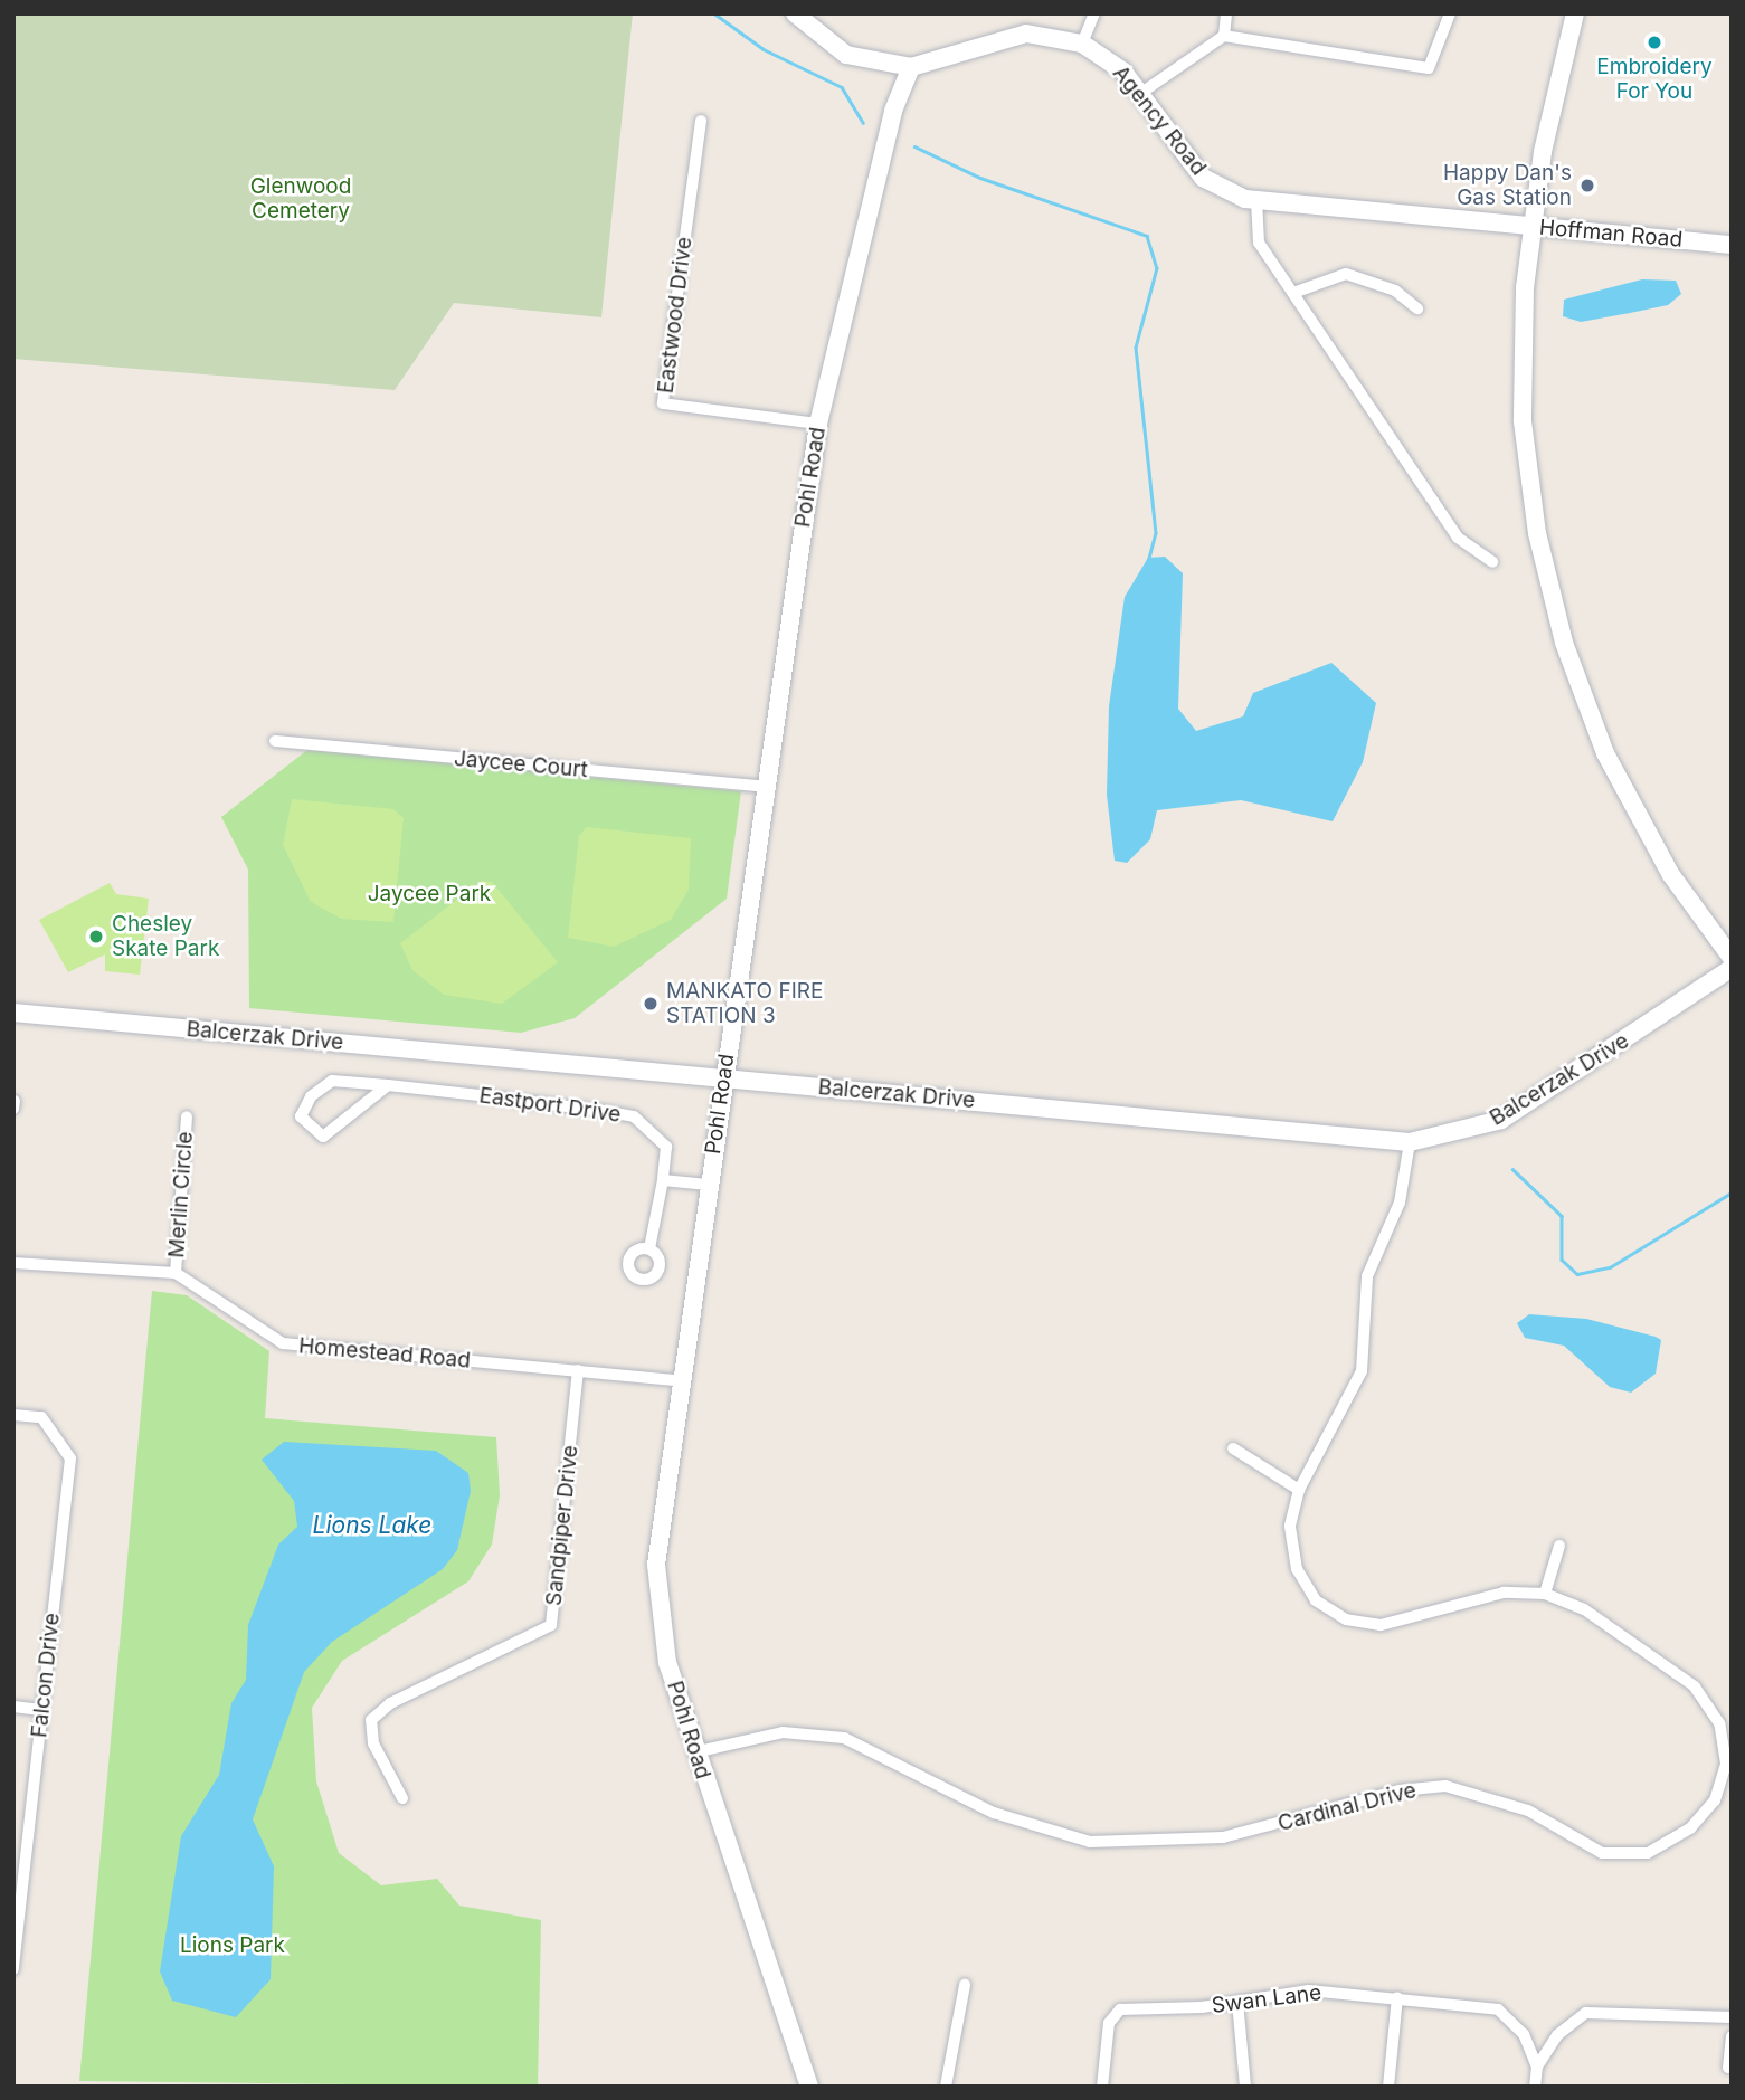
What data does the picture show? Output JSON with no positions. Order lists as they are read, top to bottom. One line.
{"streets":{"street":["Agency Road","Hoffman Road","Eastwood Drive","Pohl Road","Jaycee Court","Balcerzak Drive","Eastport Drive","Merlin Circle","Homestead Road","Sandpiper Drive","Falcon Drive","Cardinal Drive","Swan Lane"]},"crossings":[["Agency Road","Hoffman Road"],["Eastwood Drive","Pohl Road"],["Pohl Road","Jaycee Court"],["Pohl Road","Balcerzak Drive"],["Pohl Road","Homestead Road"],["Pohl Road","Cardinal Drive"],["Balcerzak Drive","Cardinal Drive"],["Merlin Circle","Homestead Road"],["Homestead Road","Sandpiper Drive"]],"water":["Lions Lake"],"parks":["Glenwood Cemetery","Jaycee Park","Lions Park"],"places":["Embroidery For You","Happy Dan's Gas Station","Chesley Skate Park","MANKATO FIRE STATION 3"]}
